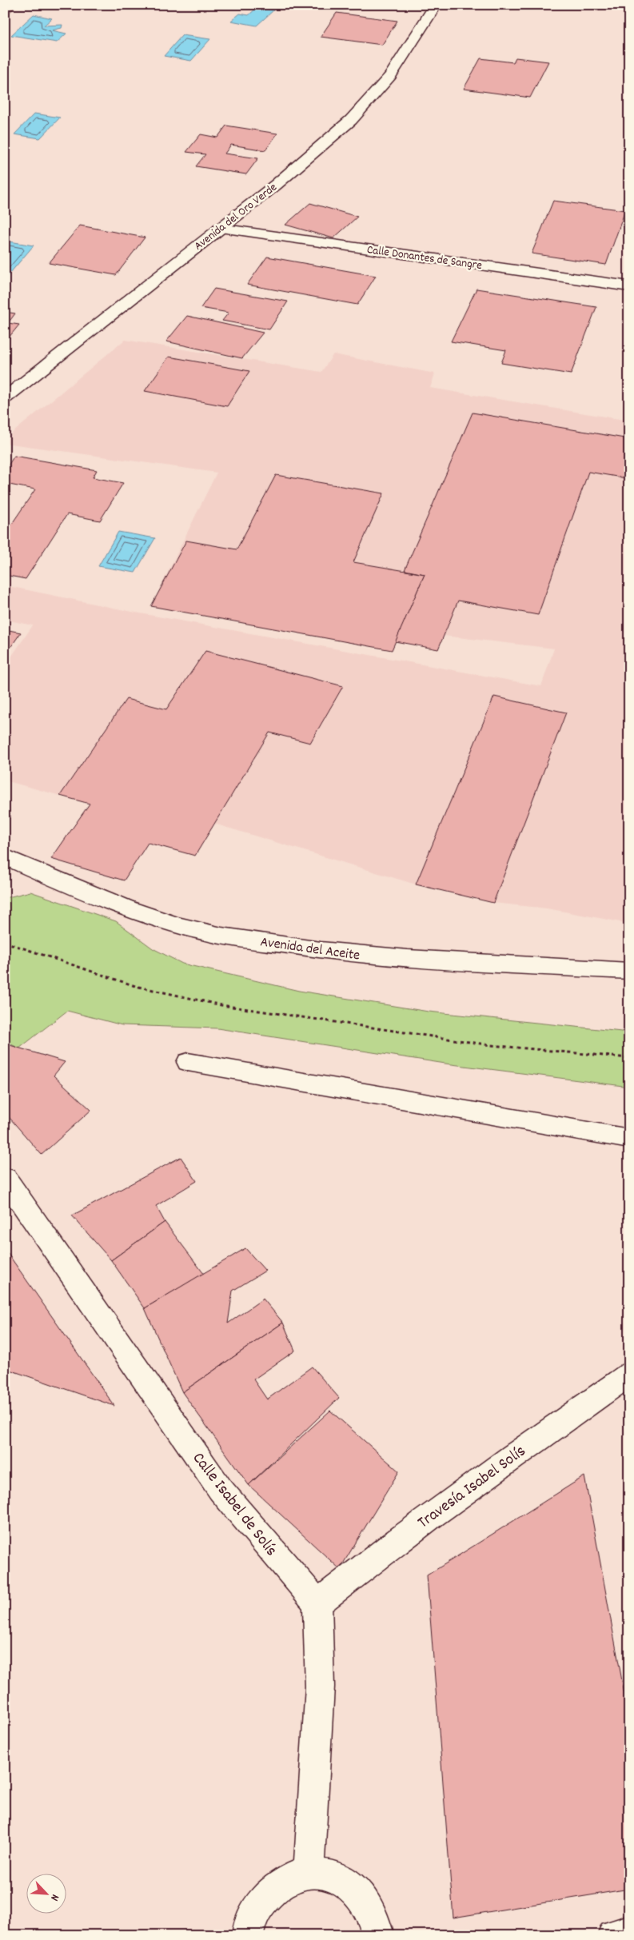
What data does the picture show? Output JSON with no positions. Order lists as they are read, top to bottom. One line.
{"streets":{"street":["Avenida del Oro Verde","Calle Donantes de Sangre","Avenida del Aceite","Travesía Isabel Solís","Calle Isabel de Solís"]},"crossings":[["Avenida del Oro Verde","Calle Donantes de Sangre"],["Travesía Isabel Solís","Calle Isabel de Solís"]],"north":"bottom right"}
